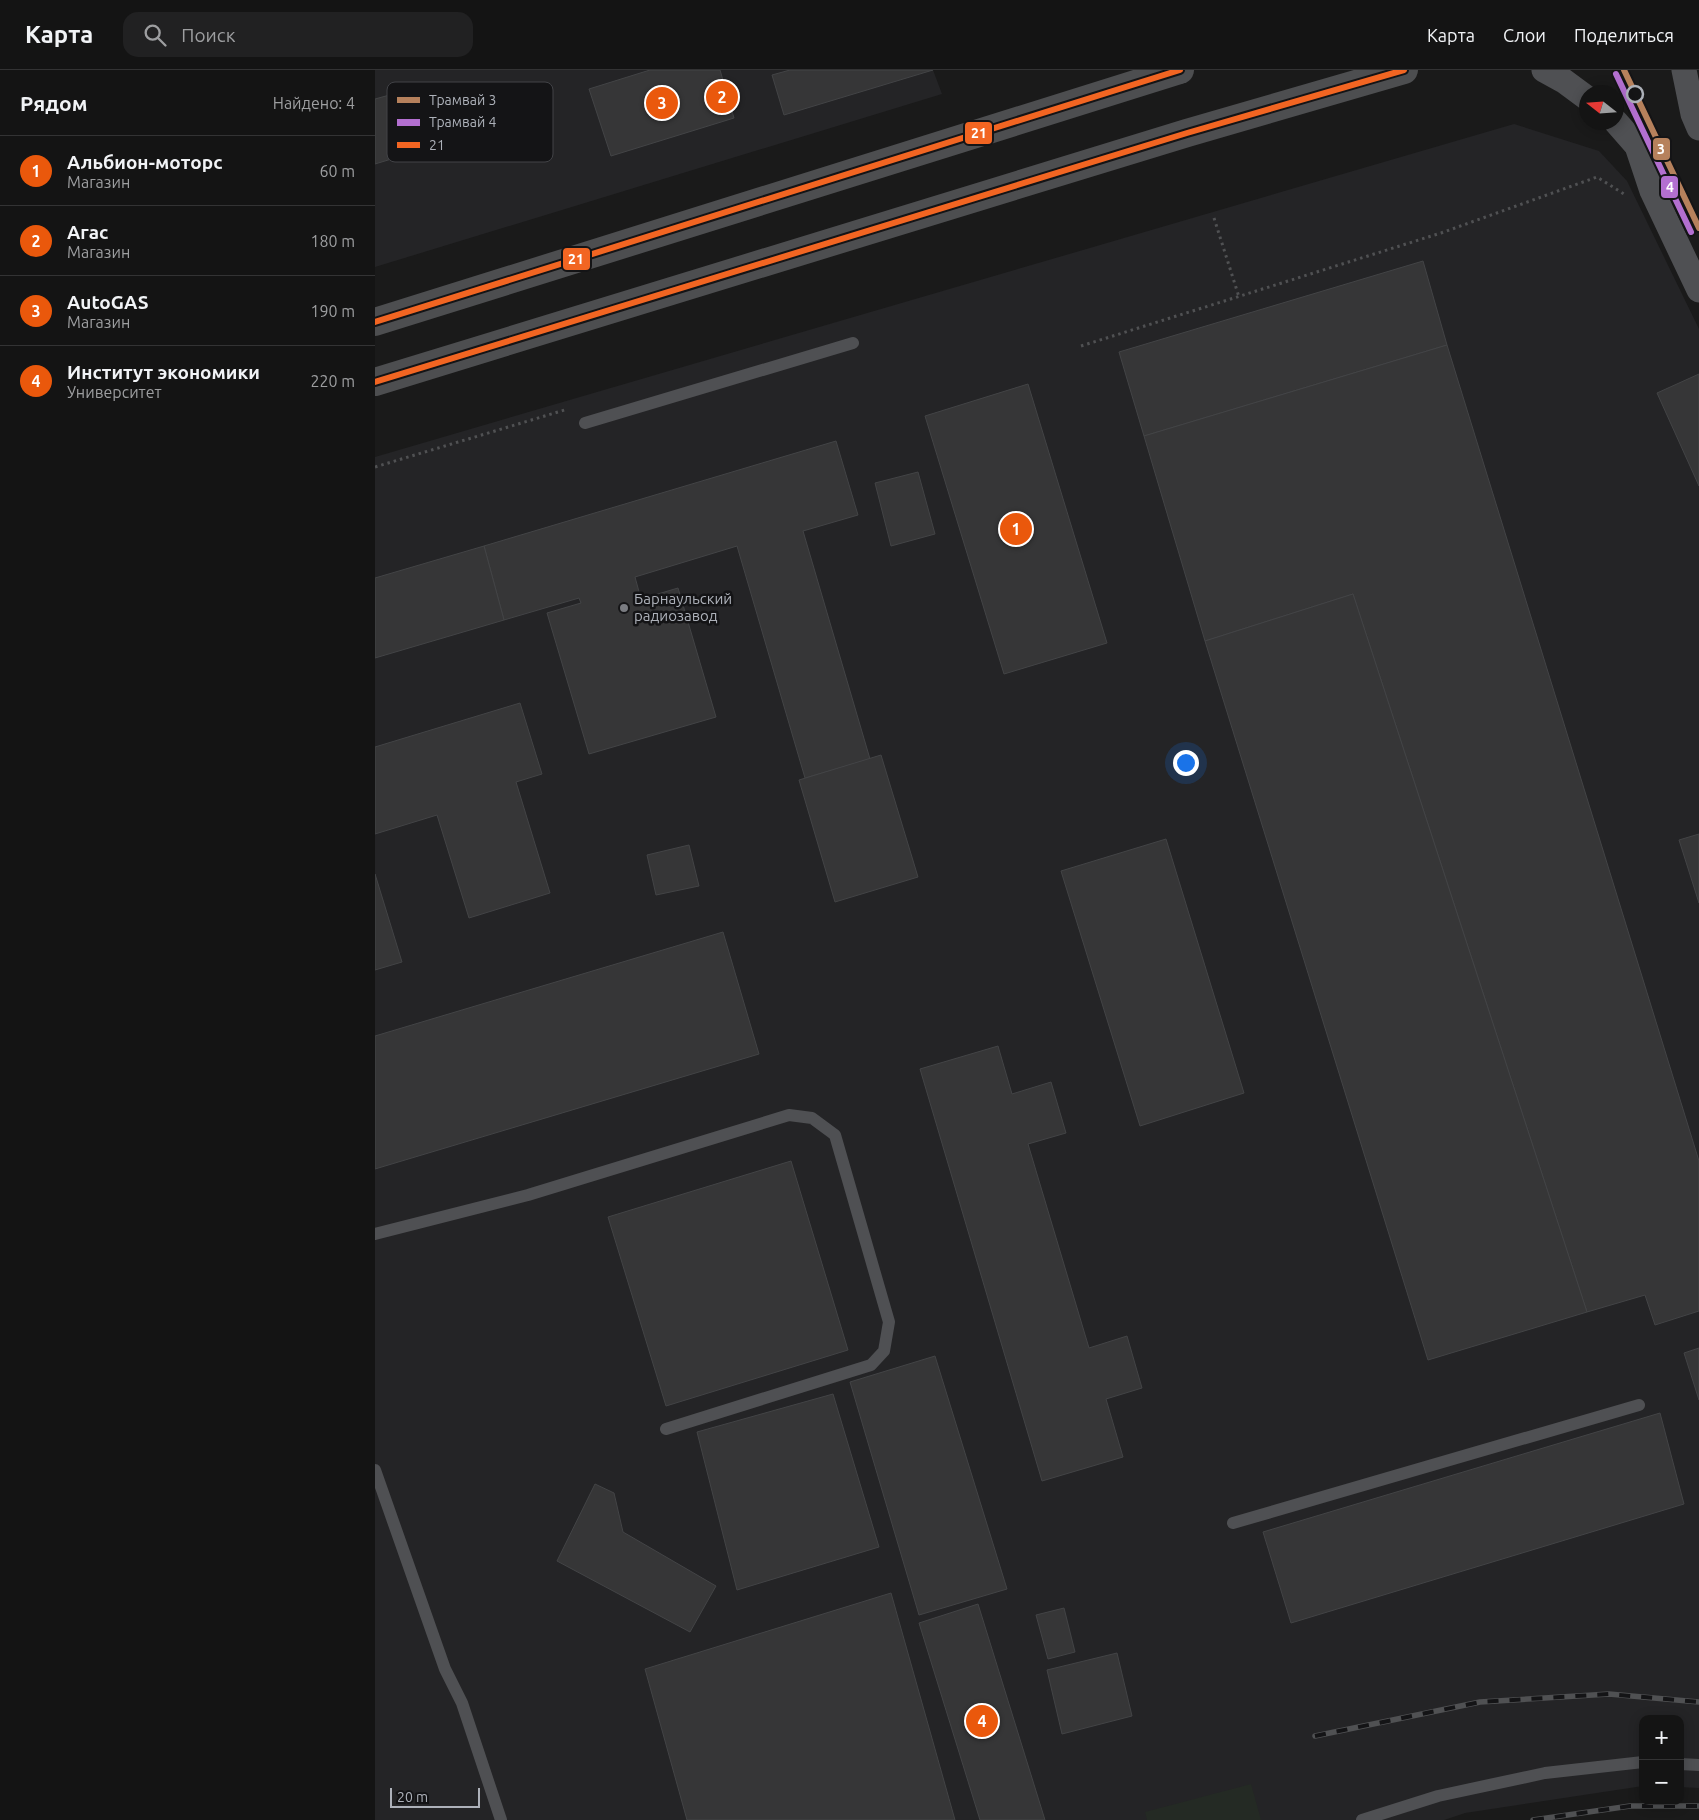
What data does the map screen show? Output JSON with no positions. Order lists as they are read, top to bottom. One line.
{"places":["Барнаульский радиозавод"],"lines":["tram line 3","transit line 21","tram line 4"],"legend":["Трамвай 3","Трамвай 4","21"],"scale_bar":"20 m","north":"left","page":{"header":"Карта","search":"Поиск","nav":["Карта","Слои","Поделиться"],"heading":["Рядом","Найдено: 4"],"pins":["2","3","1","4"],"list":[{"mark":"1","name":"Альбион-моторс","note":"Магазин","value":"60 m"},{"mark":"2","name":"Агас","note":"Магазин","value":"180 m"},{"mark":"3","name":"AutoGAS","note":"Магазин","value":"190 m"},{"mark":"4","name":"Институт экономики","note":"Университет","value":"220 m"}],"map_buttons":["+","−"],"scale":"20 m"}}
